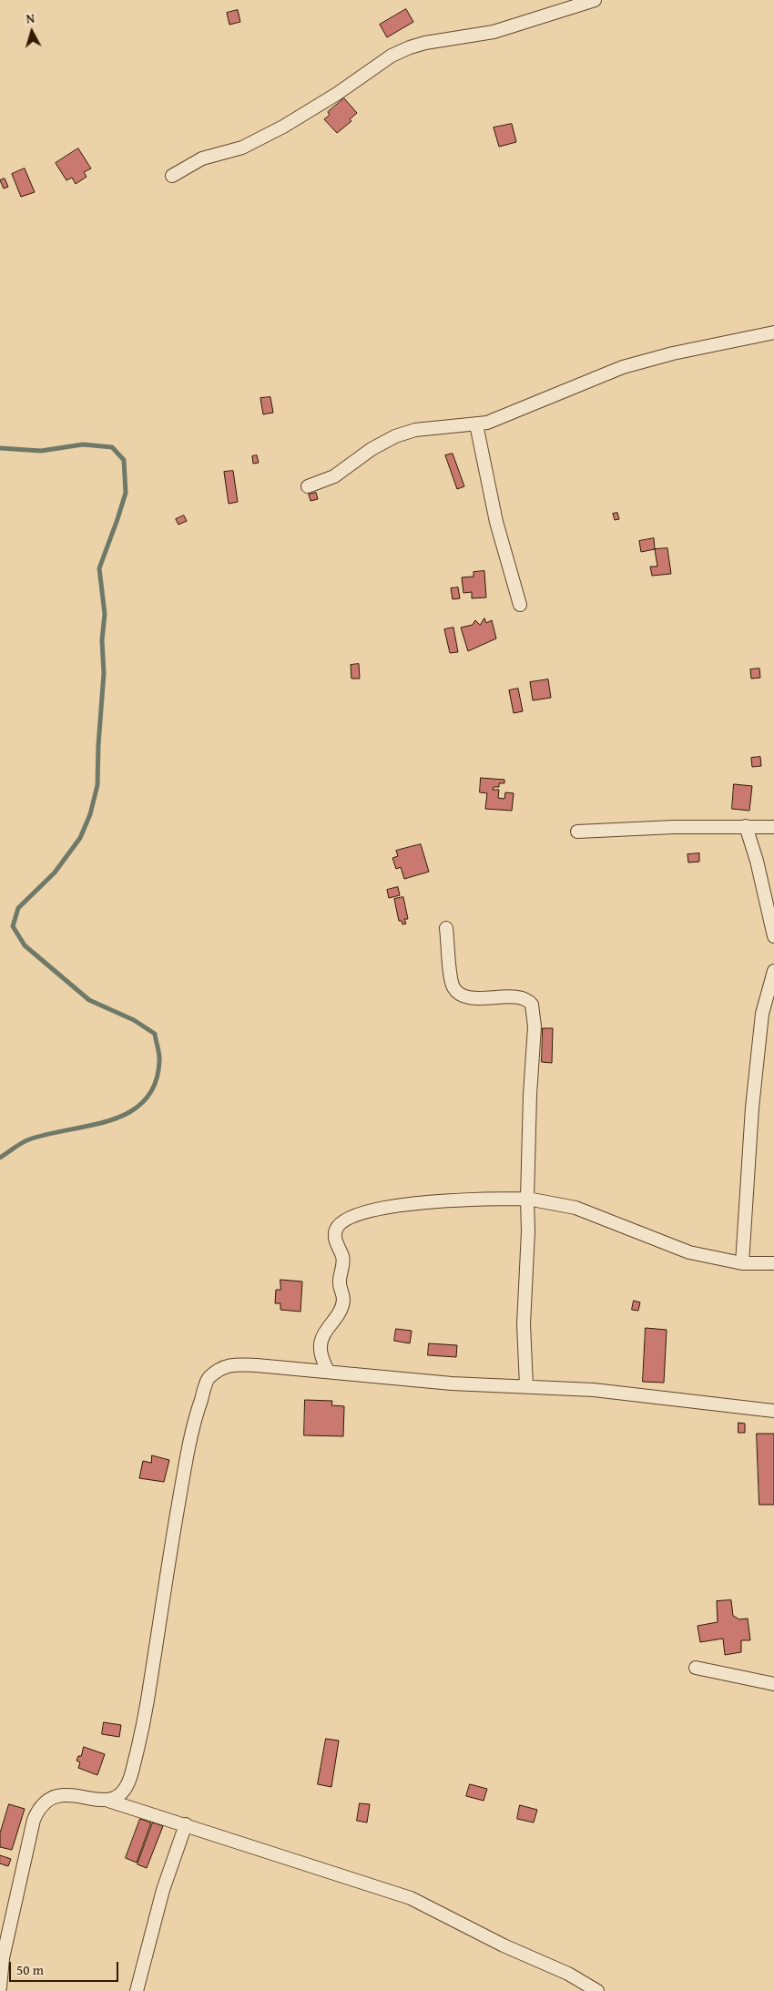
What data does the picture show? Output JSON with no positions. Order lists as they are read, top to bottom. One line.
{"scale_bar":"50 m","north":"top"}
